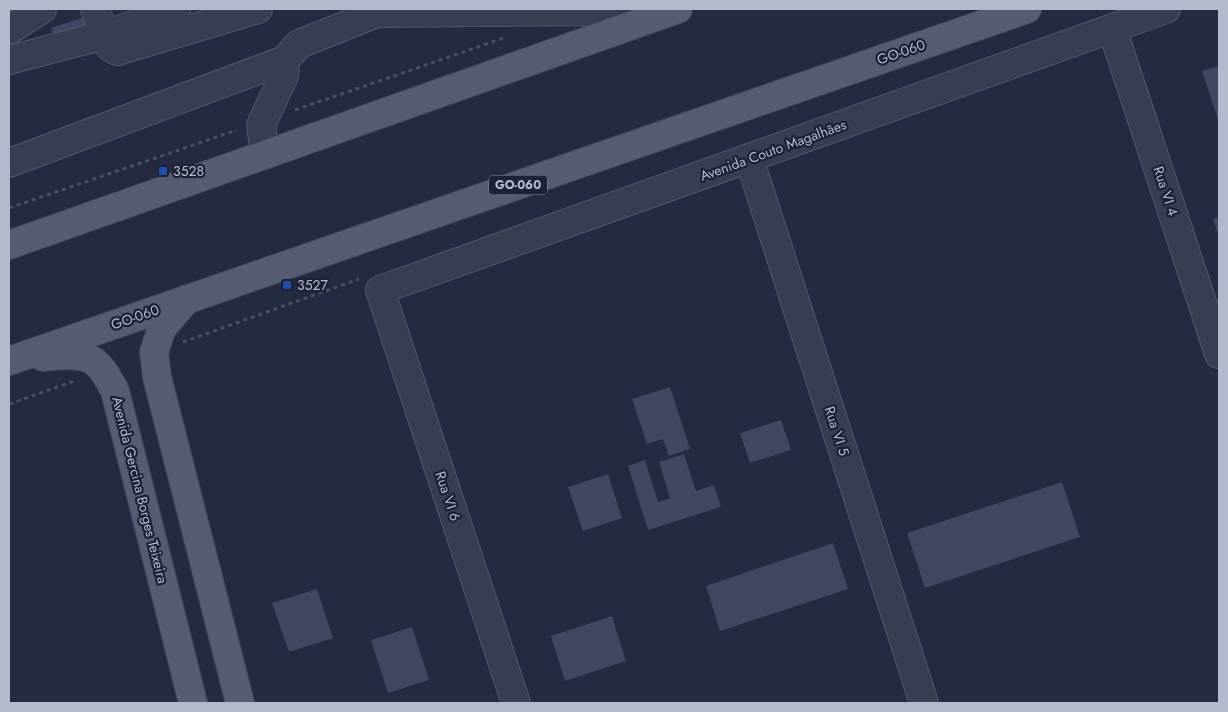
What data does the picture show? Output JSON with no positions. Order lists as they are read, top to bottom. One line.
{"streets":{"main road":["GO-060","Avenida Gercina Borges Teixeira"],"street":["Avenida Couto Magalhães","Rua VI 4","Rua VI 5","Rua VI 6"]},"crossings":[["GO-060","Avenida Gercina Borges Teixeira"],["Avenida Couto Magalhães","Rua VI 4"],["Avenida Couto Magalhães","Rua VI 5"],["Avenida Couto Magalhães","Rua VI 6"]],"places":{"transit":["3528","3527"]}}
